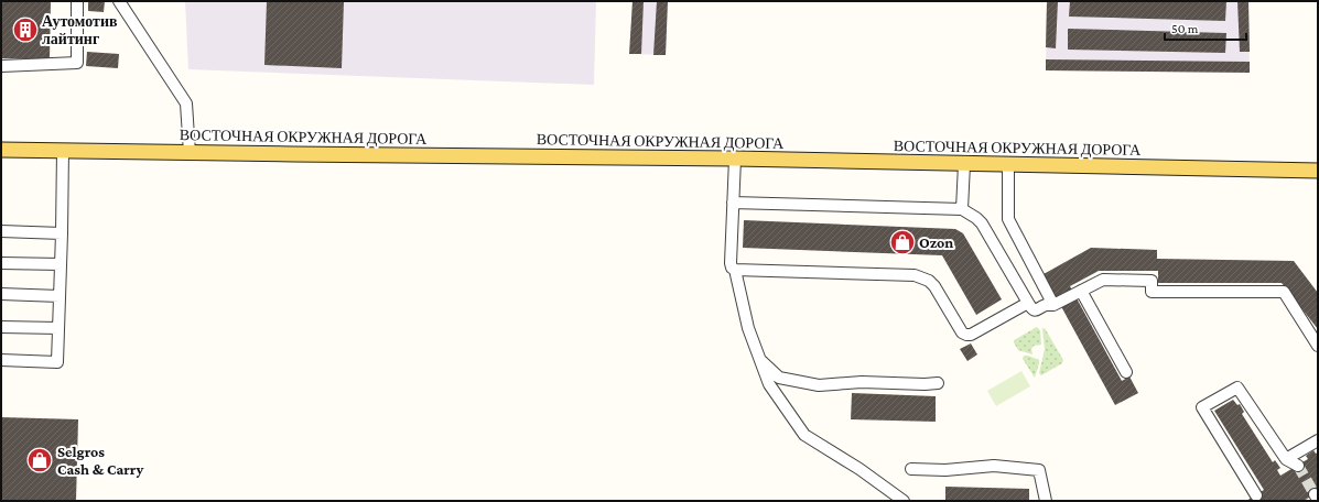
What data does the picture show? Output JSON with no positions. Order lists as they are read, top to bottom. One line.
{"streets":{"main road":["ВОСТОЧНАЯ ОКРУЖНАЯ ДОРОГА"]},"places":{"building":["Аутомотив лайтинг"],"shop":["Ozon","Selgros Cash & Carry"]},"scale_bar":"50 m"}
